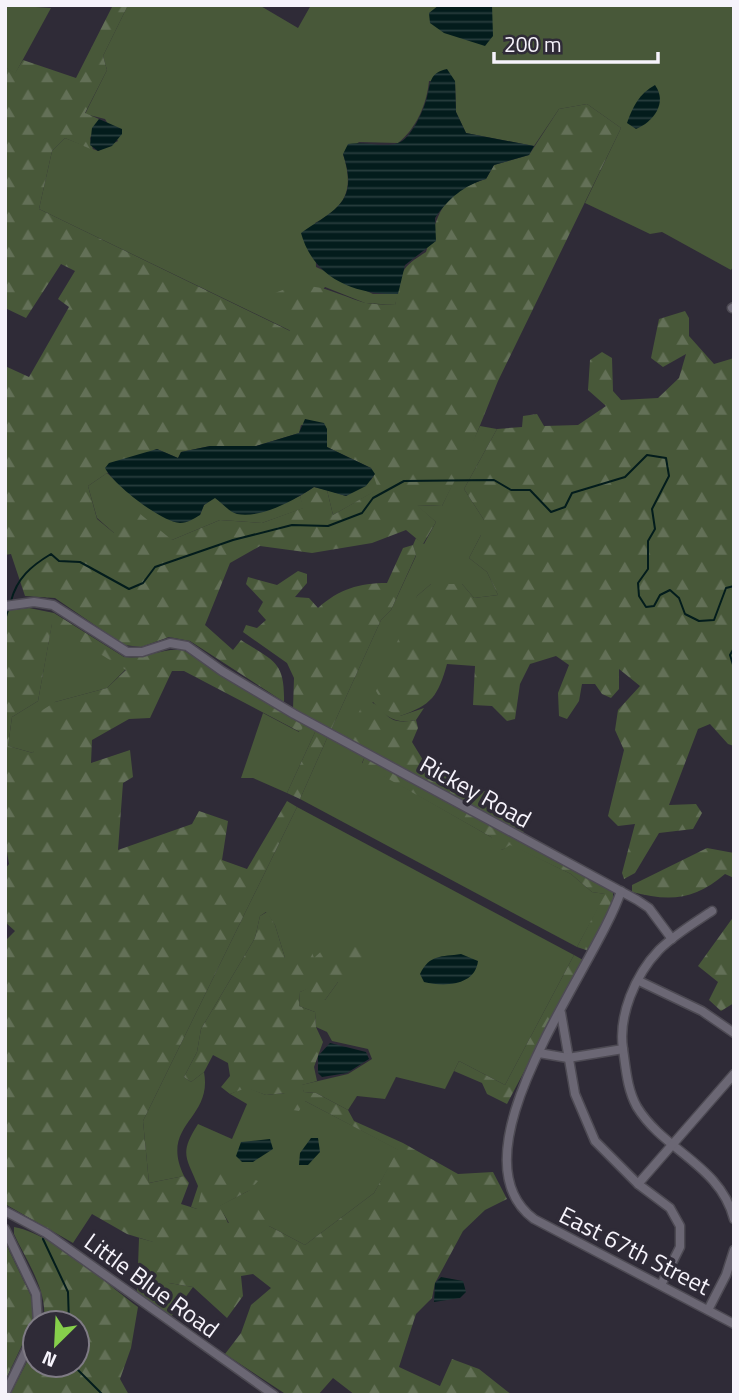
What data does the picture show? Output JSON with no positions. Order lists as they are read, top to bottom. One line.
{"streets":{"street":["Rickey Road","East 67th Street","Little Blue Road"]},"scale_bar":"200 m","north":"bottom left"}
